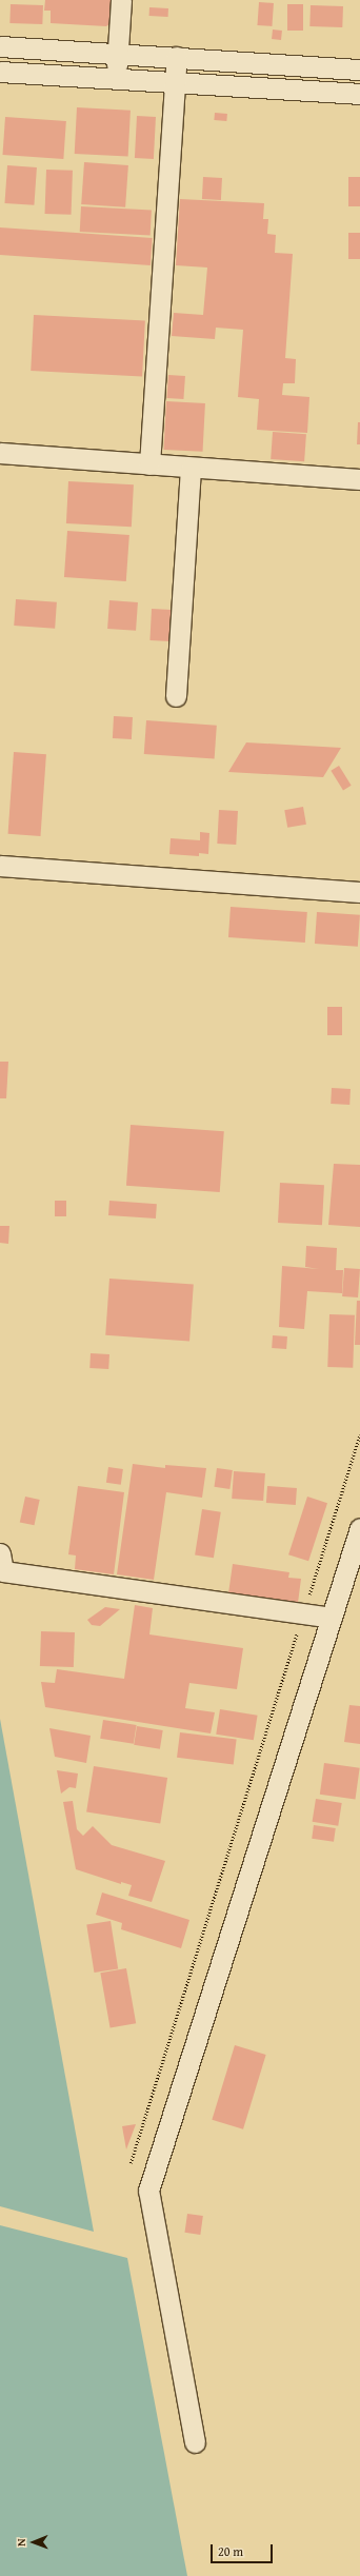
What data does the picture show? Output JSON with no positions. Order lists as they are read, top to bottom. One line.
{"scale_bar":"20 m","north":"left"}
